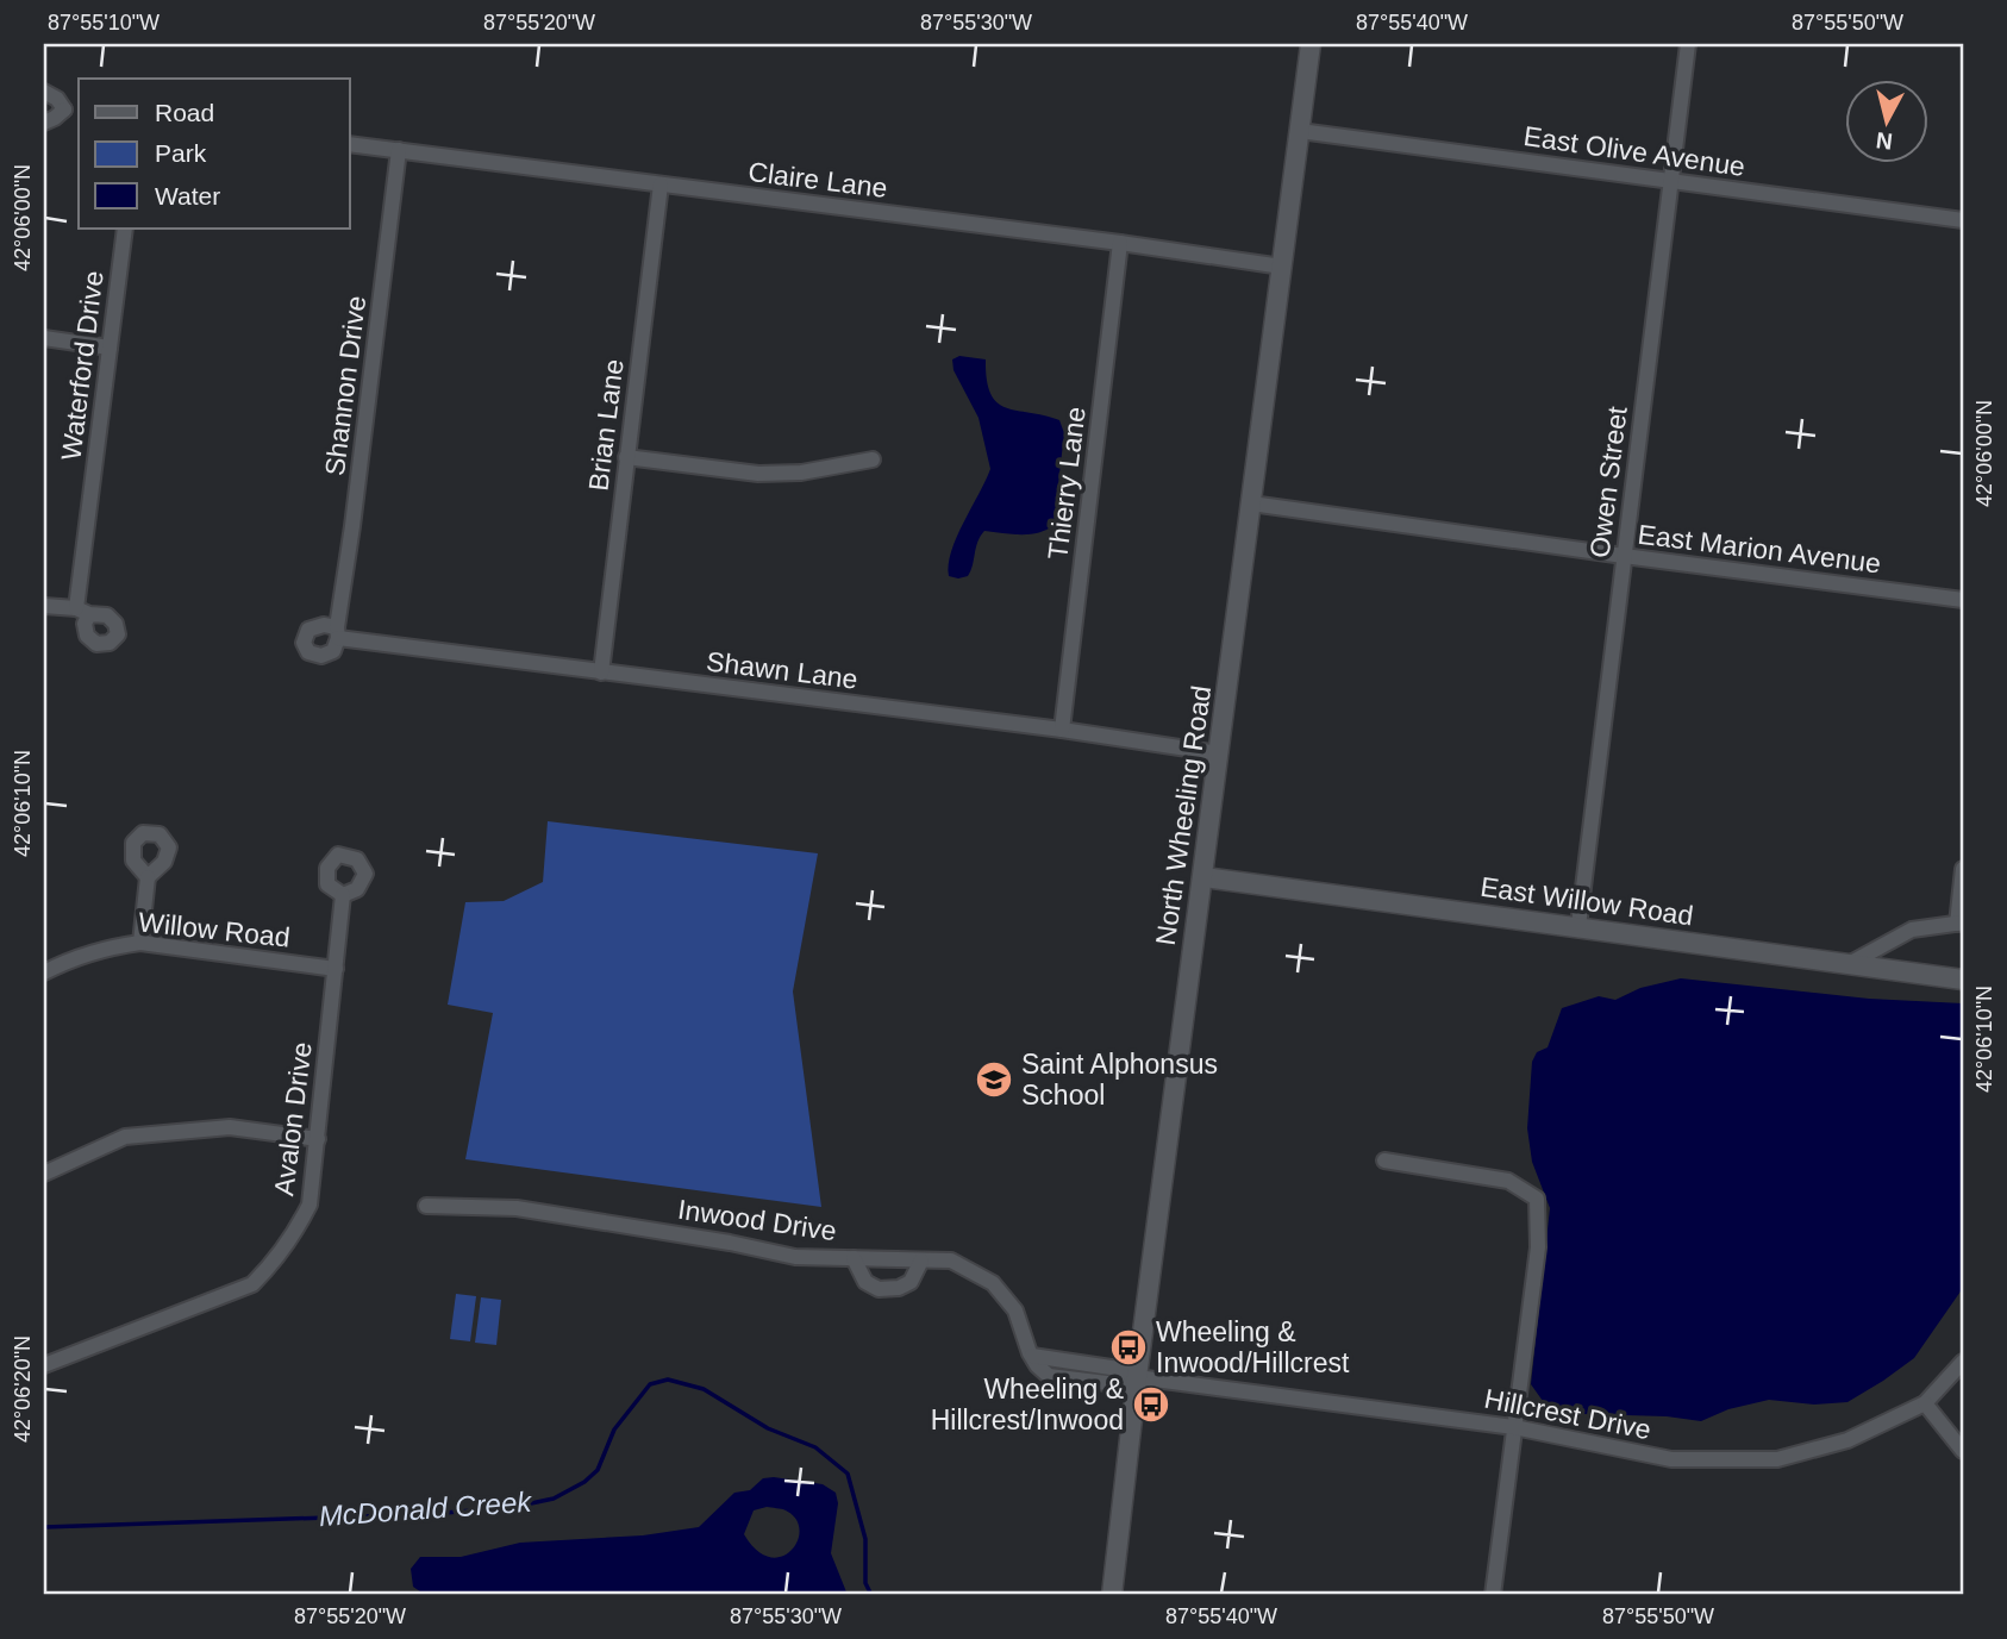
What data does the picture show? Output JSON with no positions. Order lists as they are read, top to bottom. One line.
{"streets":{"main road":["North Wheeling Road","East Willow Road"],"street":["East Olive Avenue","Claire Lane","Waterford Drive","Shannon Drive","Brian Lane","Owen Street","Thierry Lane","East Marion Avenue","Shawn Lane","Willow Road","Avalon Drive","Inwood Drive","Hillcrest Drive"]},"crossings":[["East Olive Avenue","Owen Street"],["East Olive Avenue","North Wheeling Road"],["Claire Lane","Shannon Drive"],["Claire Lane","Brian Lane"],["Claire Lane","Thierry Lane"],["Claire Lane","North Wheeling Road"],["Shannon Drive","Shawn Lane"],["Brian Lane","Shawn Lane"],["Owen Street","East Marion Avenue"],["Owen Street","East Willow Road"],["Thierry Lane","Shawn Lane"],["East Marion Avenue","North Wheeling Road"],["Shawn Lane","North Wheeling Road"],["North Wheeling Road","East Willow Road"],["North Wheeling Road","Inwood Drive"],["North Wheeling Road","Hillcrest Drive"],["Willow Road","Avalon Drive"],["Inwood Drive","Hillcrest Drive"]],"water":["McDonald Creek"],"places":{"school or university":["Saint Alphonsus School"],"bus stop":["Wheeling & Inwood/Hillcrest","Wheeling & Hillcrest/Inwood"]},"legend":["Road","Park","Water"],"north":"bottom","coordinates":["87°55'10\"W","87°55'20\"W","87°55'30\"W","87°55'40\"W","87°55'50\"W","42°06'00\"N","42°06'10\"N","42°06'20\"N"]}
